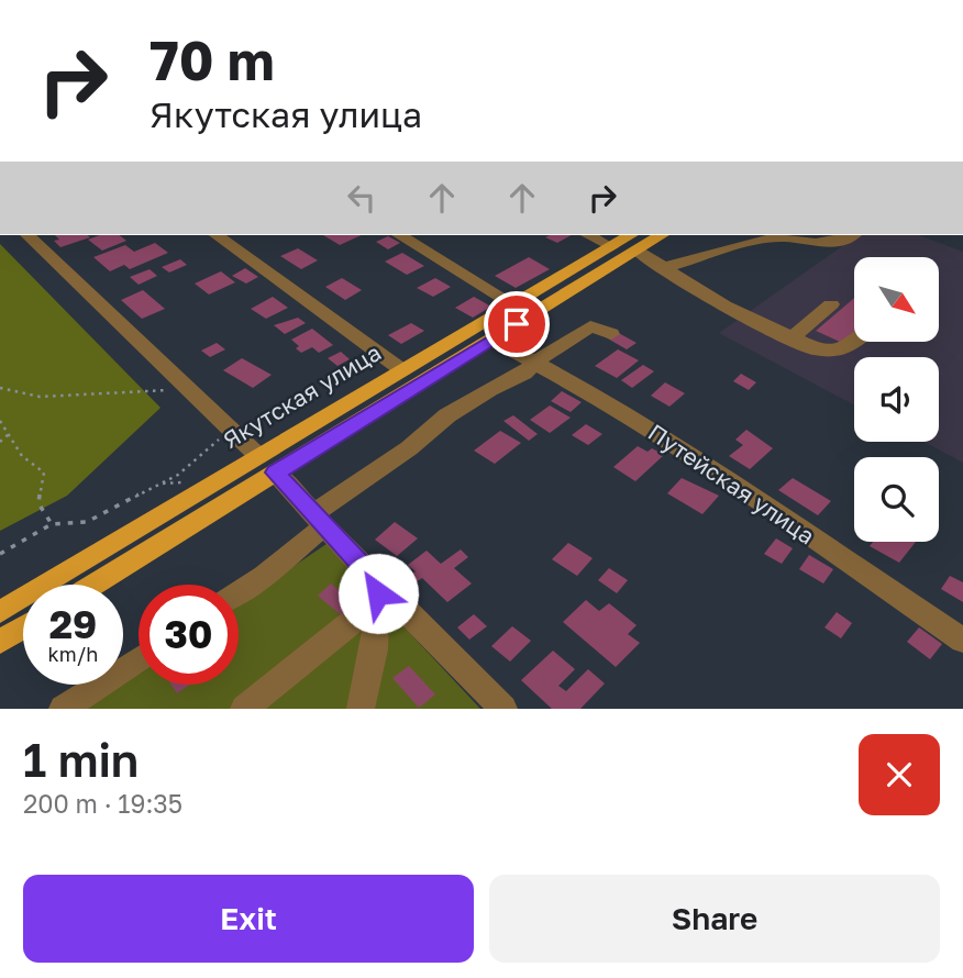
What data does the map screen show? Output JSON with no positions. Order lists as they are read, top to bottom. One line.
{"streets":{"main road":["Якутская улица"],"street":["Путейская улица"]},"crossings":[["Якутская улица","Путейская улица"]],"north":"bottom right","page":{"turn":["70 m","Якутская улица"],"speed":"29 km/h","limit":"30","heading":["1 min","200 m · 19:35"],"buttons":["Exit","Share"]}}
